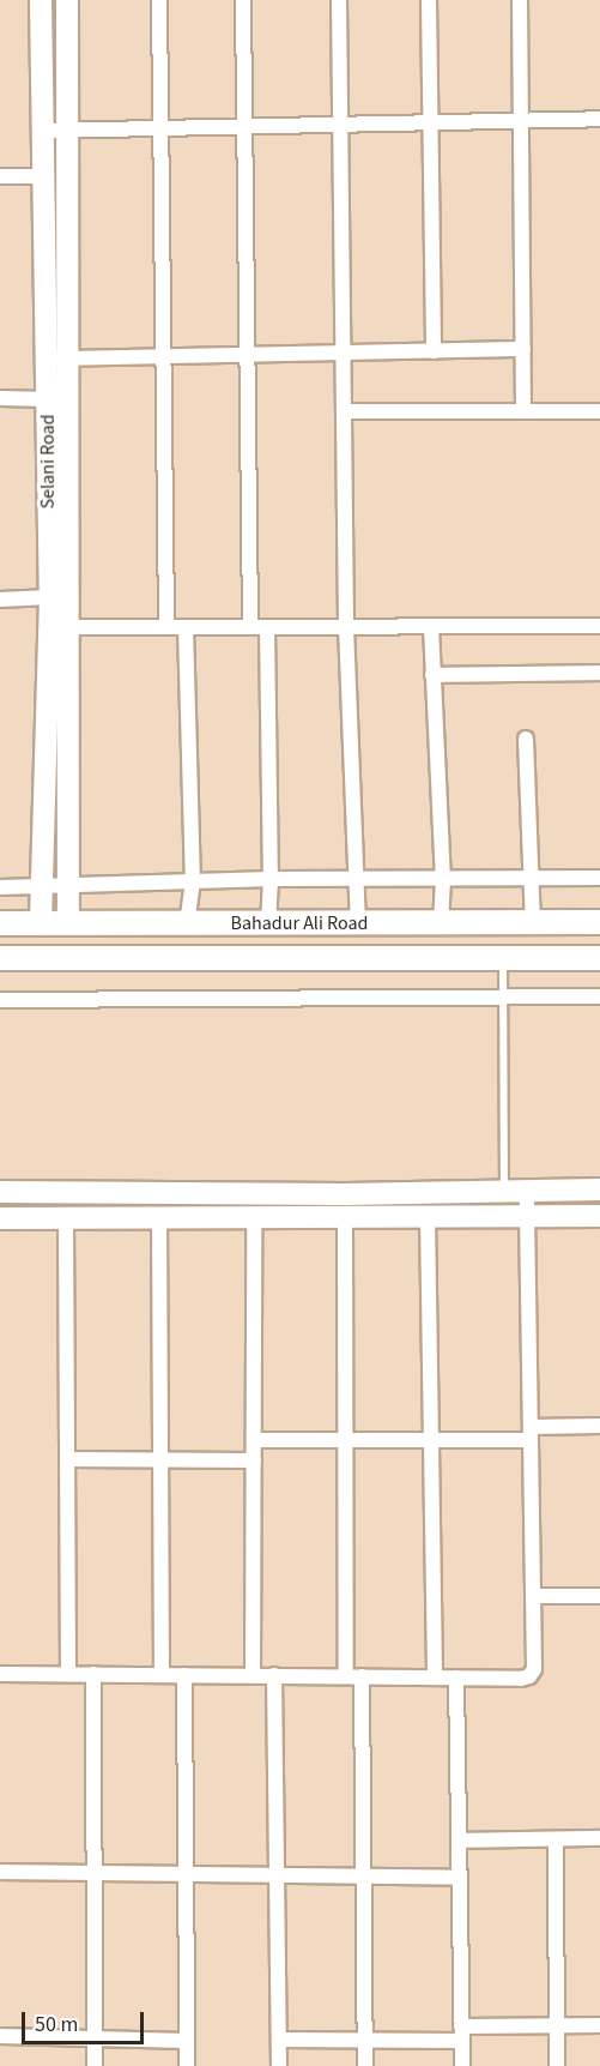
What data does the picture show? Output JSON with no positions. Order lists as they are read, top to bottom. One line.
{"streets":{"main road":["Bahadur Ali Road"],"street":["Selani Road"]},"crossings":[["Selani Road","Bahadur Ali Road"]],"scale_bar":"50 m"}
